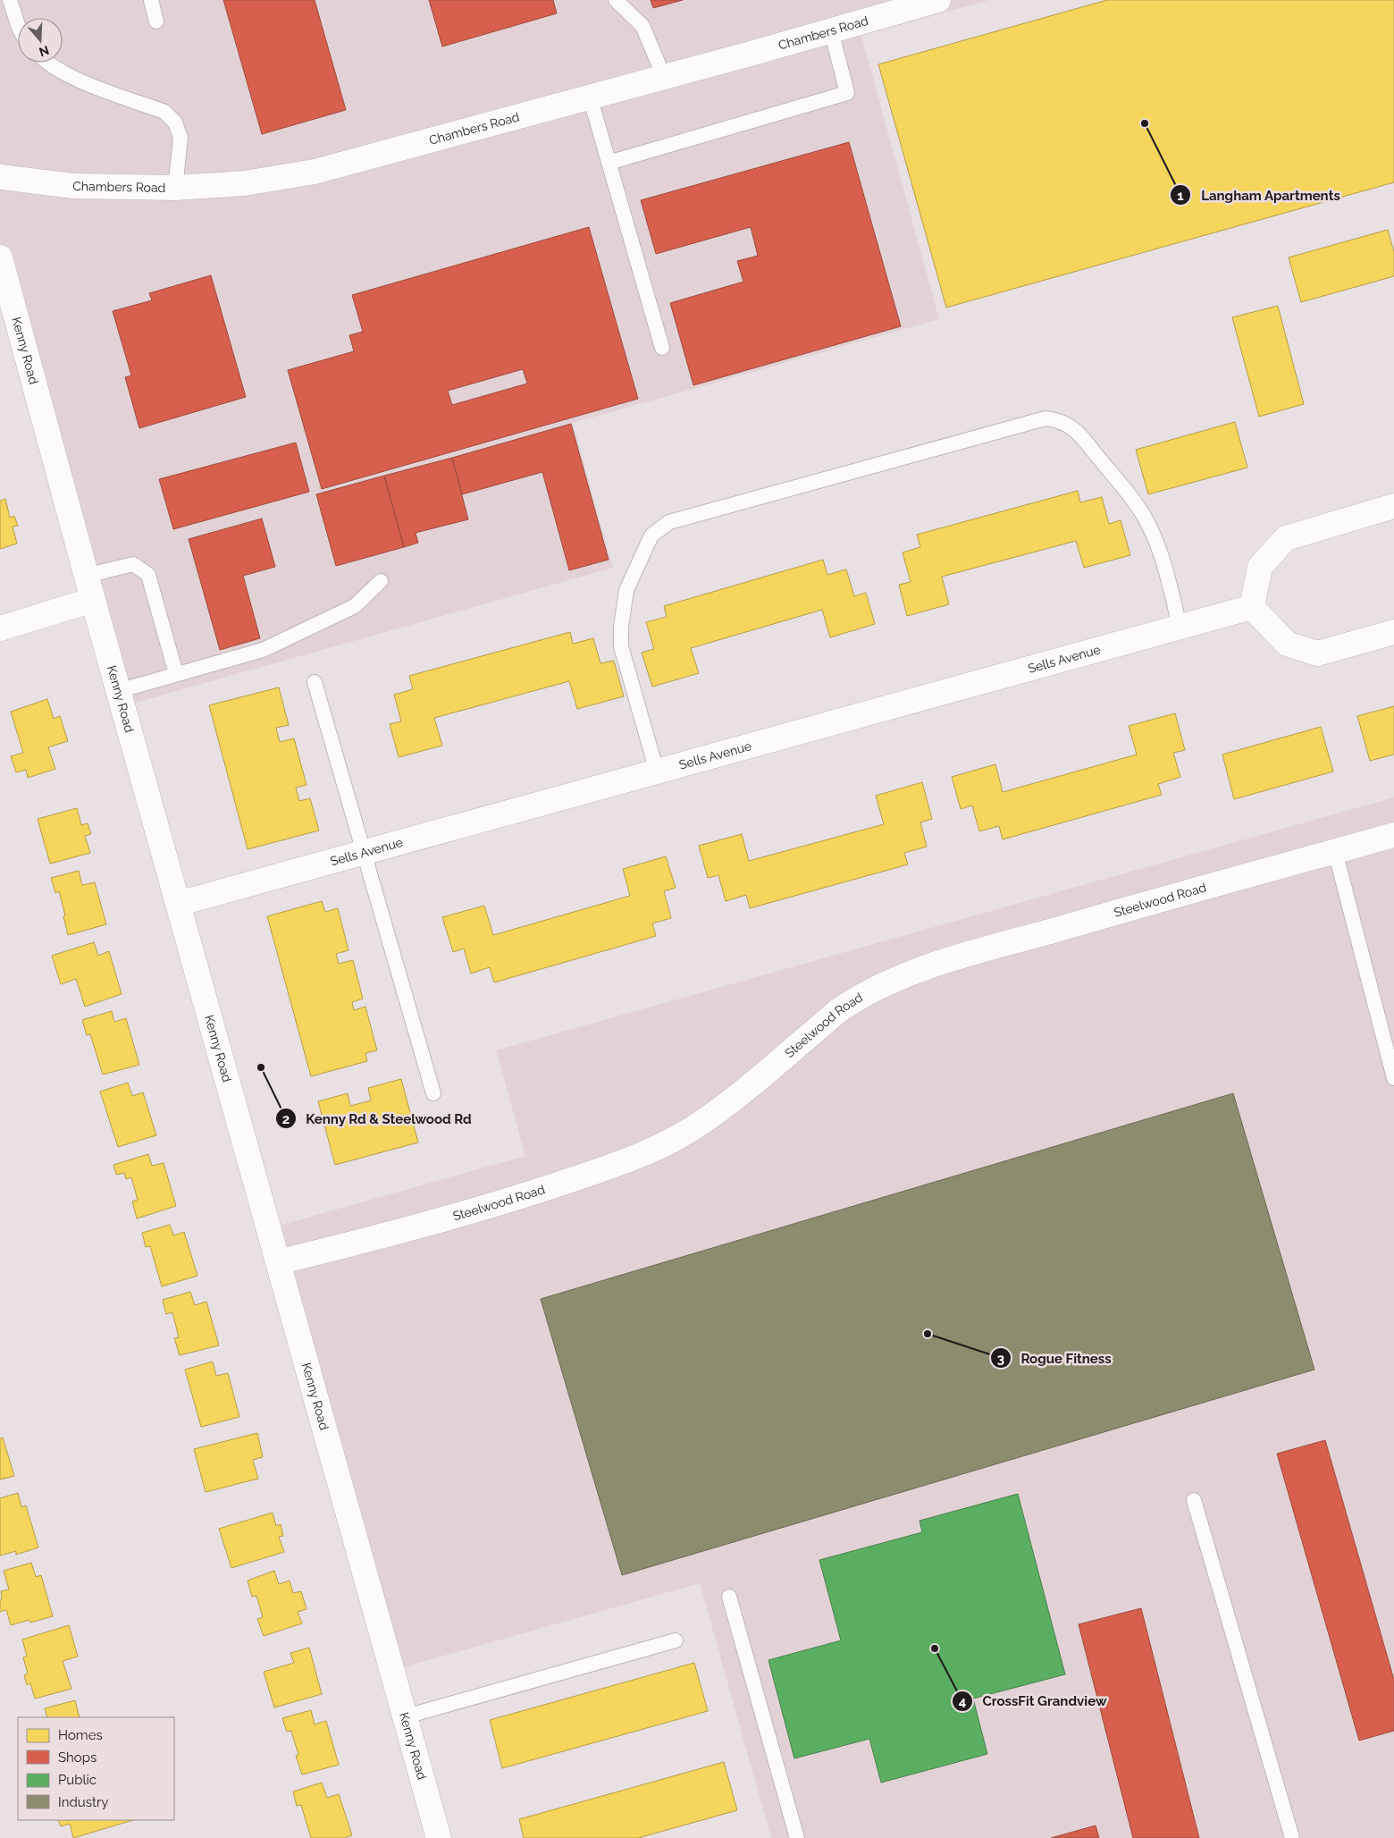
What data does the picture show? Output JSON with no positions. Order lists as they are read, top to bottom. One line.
{"streets":{"street":["Chambers Road","Kenny Road","Sells Avenue","Steelwood Road"]},"crossings":[["Kenny Road","Sells Avenue"],["Kenny Road","Steelwood Road"]],"places":["Langham Apartments","Kenny Rd & Steelwood Rd","Rogue Fitness","CrossFit Grandview"],"legend":["Homes","Shops","Public","Industry"],"north":"bottom"}
